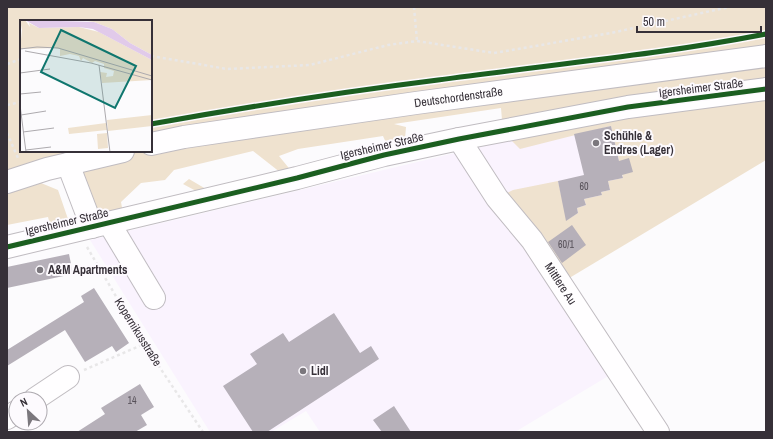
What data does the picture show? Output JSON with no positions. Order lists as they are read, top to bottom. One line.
{"streets":{"street":["Igersheimer Straße","Deutschordenstraße","Mittlere Au"],"path":["Kopernikusstraße"]},"crossings":[["Igersheimer Straße","Mittlere Au"],["Igersheimer Straße","Kopernikusstraße"]],"places":["Schühle & Endres (Lager)","A&M Apartments","Lidl"],"house_numbers":["60","60/1","14"],"scale_bar":"50 m","north":"top left"}
